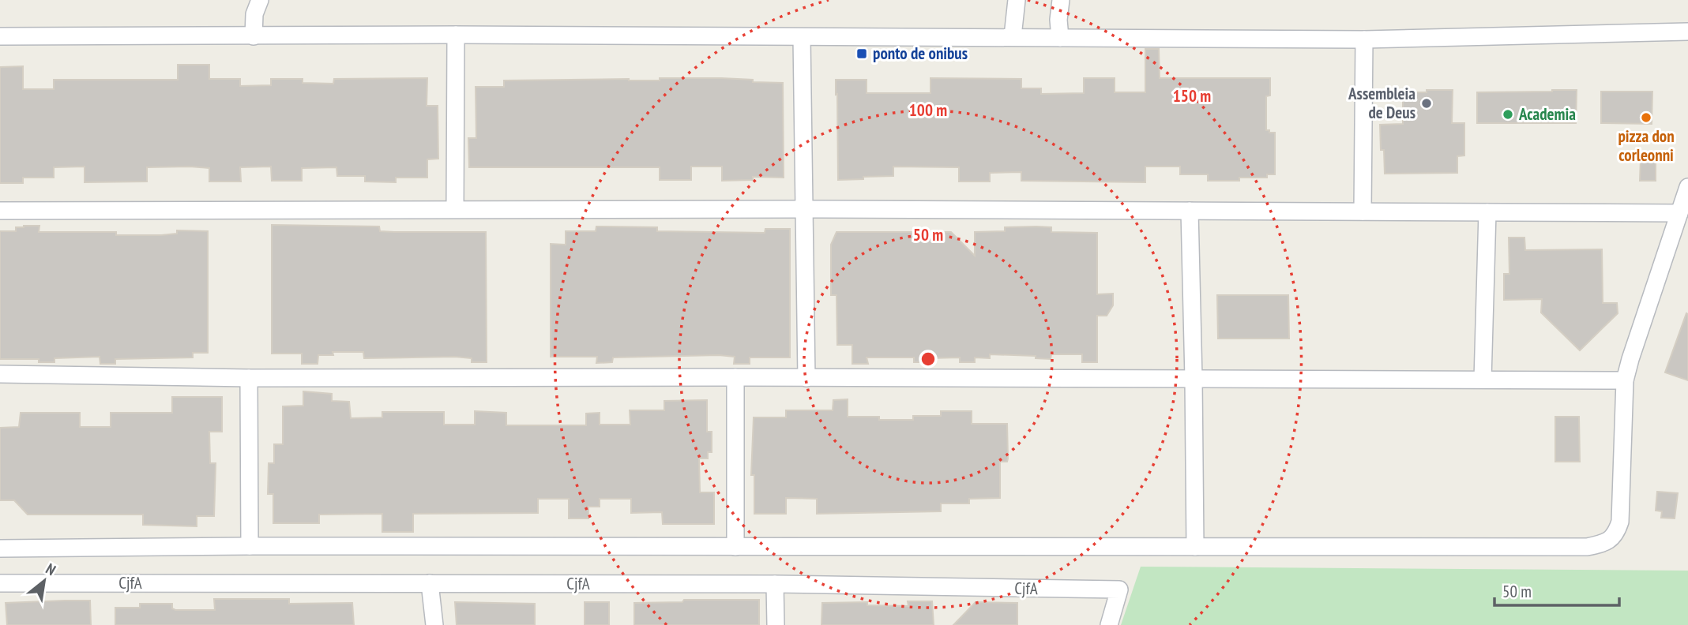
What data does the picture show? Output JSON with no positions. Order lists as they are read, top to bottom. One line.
{"streets":{"street":["CjfA"]},"places":{"transit":["ponto de onibus"],"other":["Assembleia de Deus","Academia","pizza don corleonni"]},"scale_bar":"50 m","north":"top right","rings":["150 m","100 m","50 m"]}
